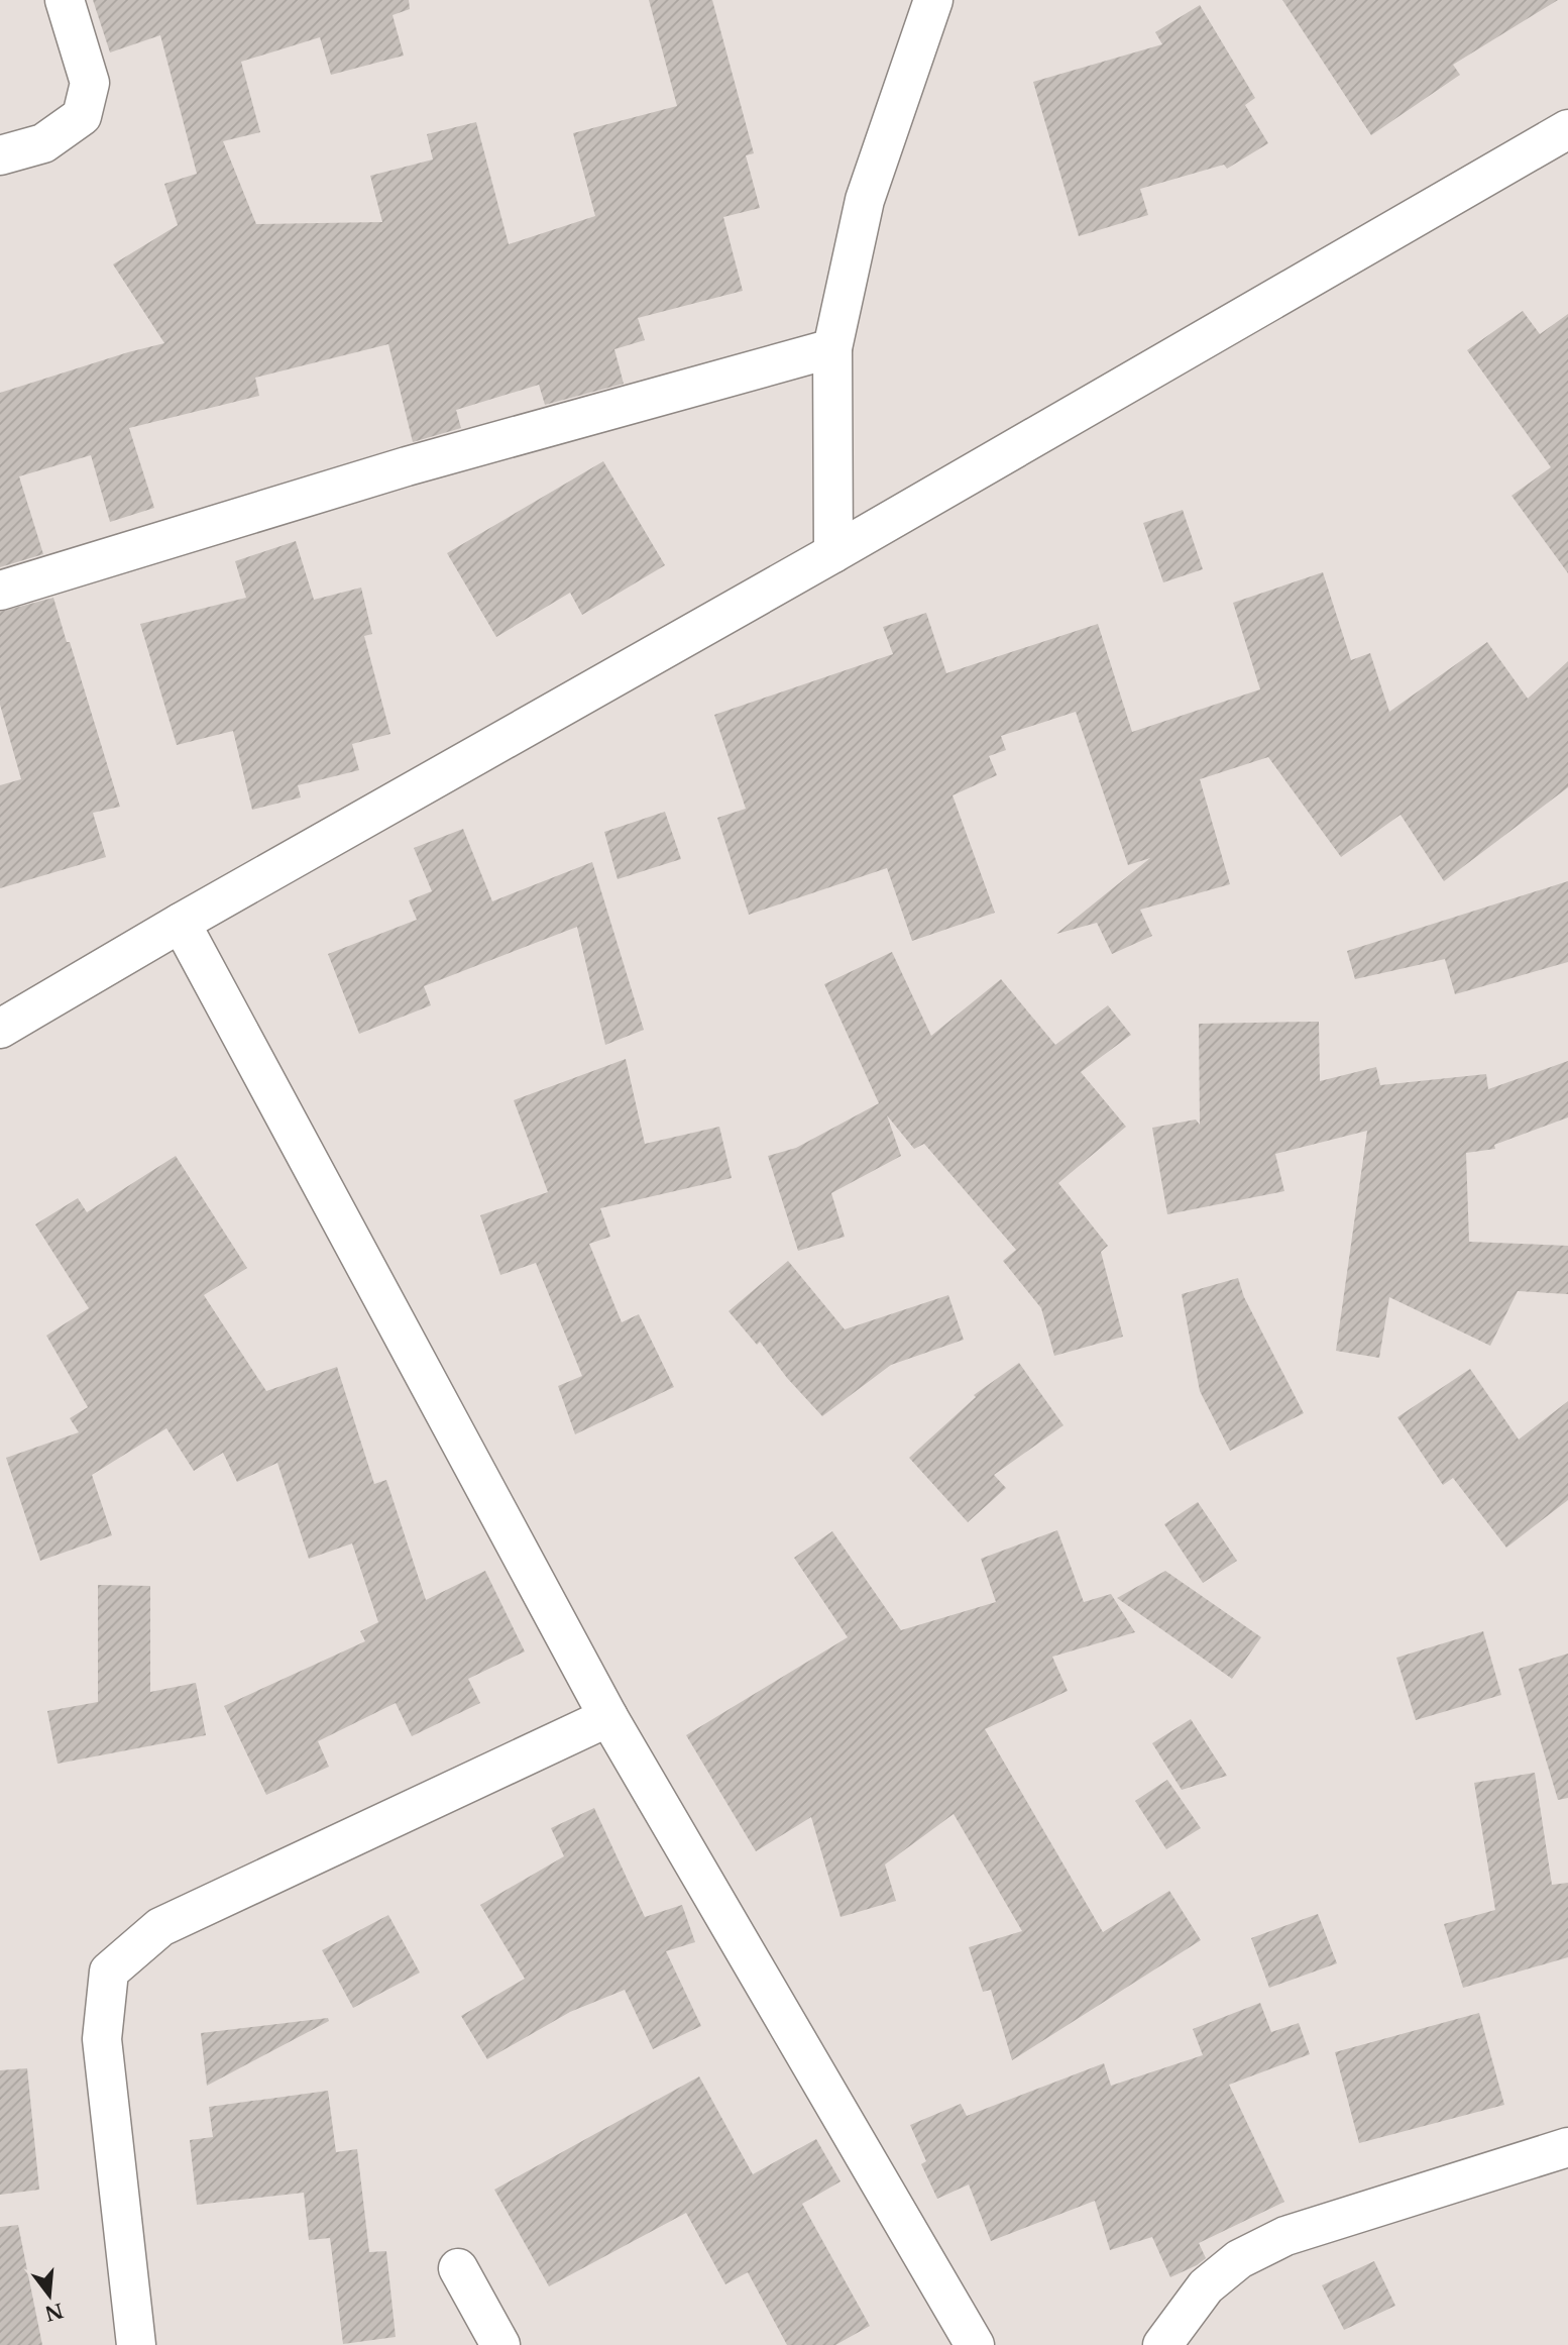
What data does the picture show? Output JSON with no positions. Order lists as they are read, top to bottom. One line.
{"north":"bottom"}
